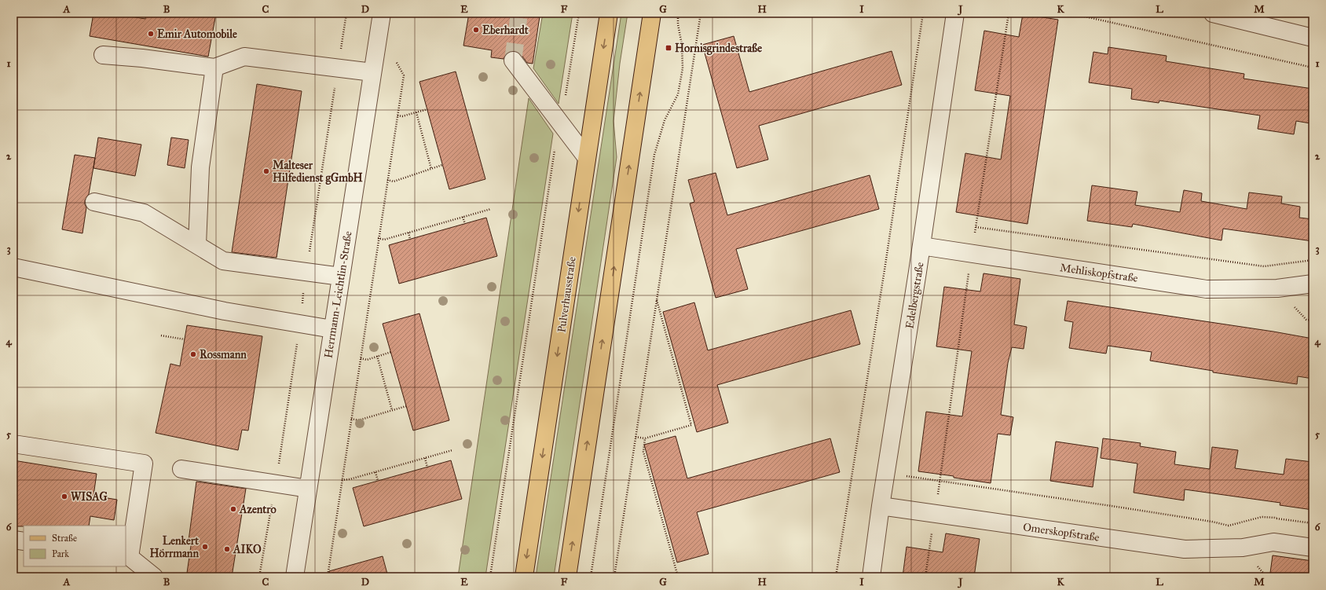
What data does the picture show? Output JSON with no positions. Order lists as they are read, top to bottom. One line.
{"streets":{"main road":["Pulverhausstraße"],"street":["Mehliskopfstraße","Herrmann-Leichtlin-Straße","Edelbergstraße","Omerskopfstraße"]},"crossings":[["Mehliskopfstraße","Edelbergstraße"],["Edelbergstraße","Omerskopfstraße"]],"places":{"other":["Eberhardt","Emir Automobile","Malteser Hilfedienst gGmbH","Rossmann","WISAG","Azentro","Lenkert Hörrmann","AIKO"],"transit":["Hornisgrindestraße"]},"legend":["Straße","Park"],"grid":{"columns":["A","B","C","D","E","F","G","H","I","J","K","L","M"],"rows":["1","2","3","4","5","6"]}}
